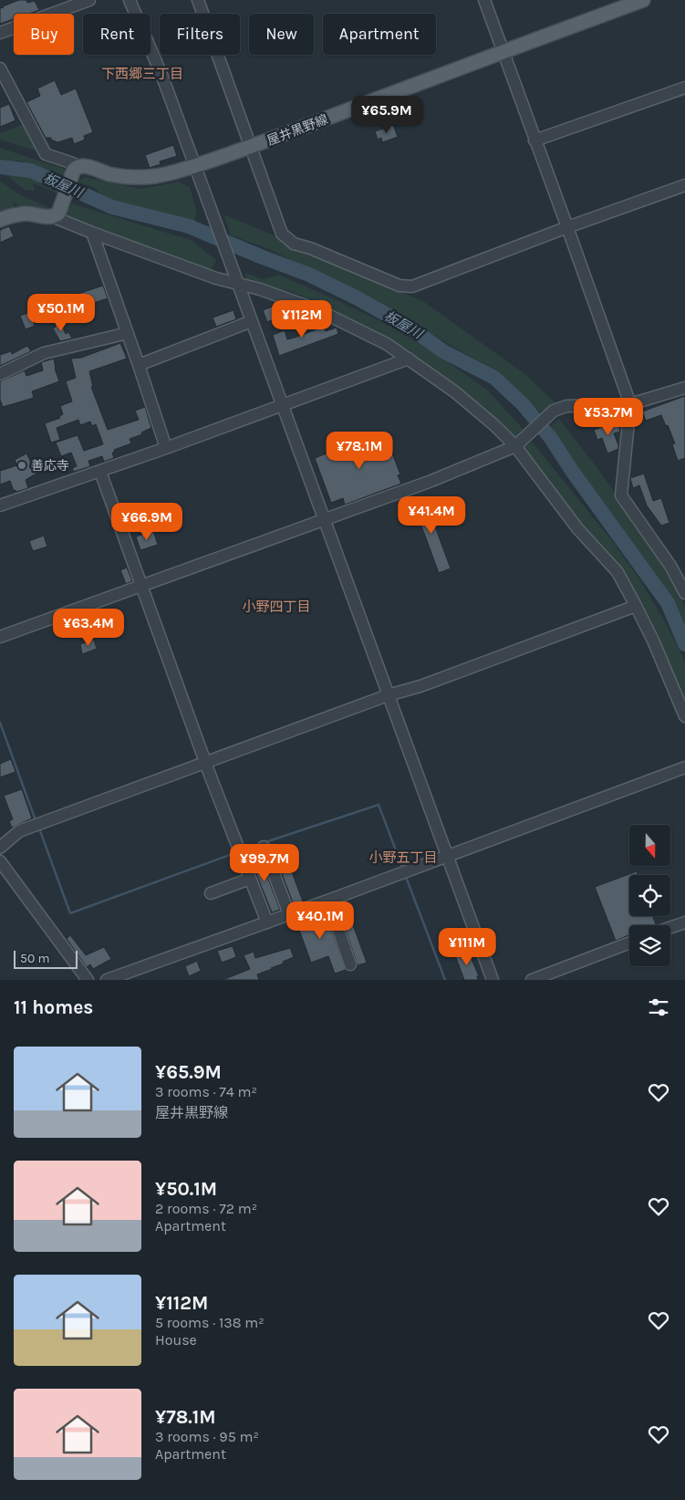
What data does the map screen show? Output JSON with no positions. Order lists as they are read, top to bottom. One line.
{"streets":{"main road":["屋井黒野線"]},"districts":["下西郷三丁目","小野四丁目","小野五丁目"],"water":["板屋川"],"places":["善応寺"],"scale_bar":"50 m","north":"bottom","page":{"chip":["Buy","Rent","Filters","New","Apartment"],"price":["¥65.9M","¥50.1M","¥112M","¥53.7M","¥78.1M","¥41.4M","¥66.9M","¥63.4M","¥99.7M","¥40.1M","¥111M"],"scale":"50 m","heading":"11 homes","list":[{"name":"¥65.9M","note":"3 rooms · 74 m² · 屋井黒野線"},{"name":"¥50.1M","note":"2 rooms · 72 m² · Apartment"},{"name":"¥112M","note":"5 rooms · 138 m² · House"},{"name":"¥78.1M","note":"3 rooms · 95 m² · Apartment"}]}}
